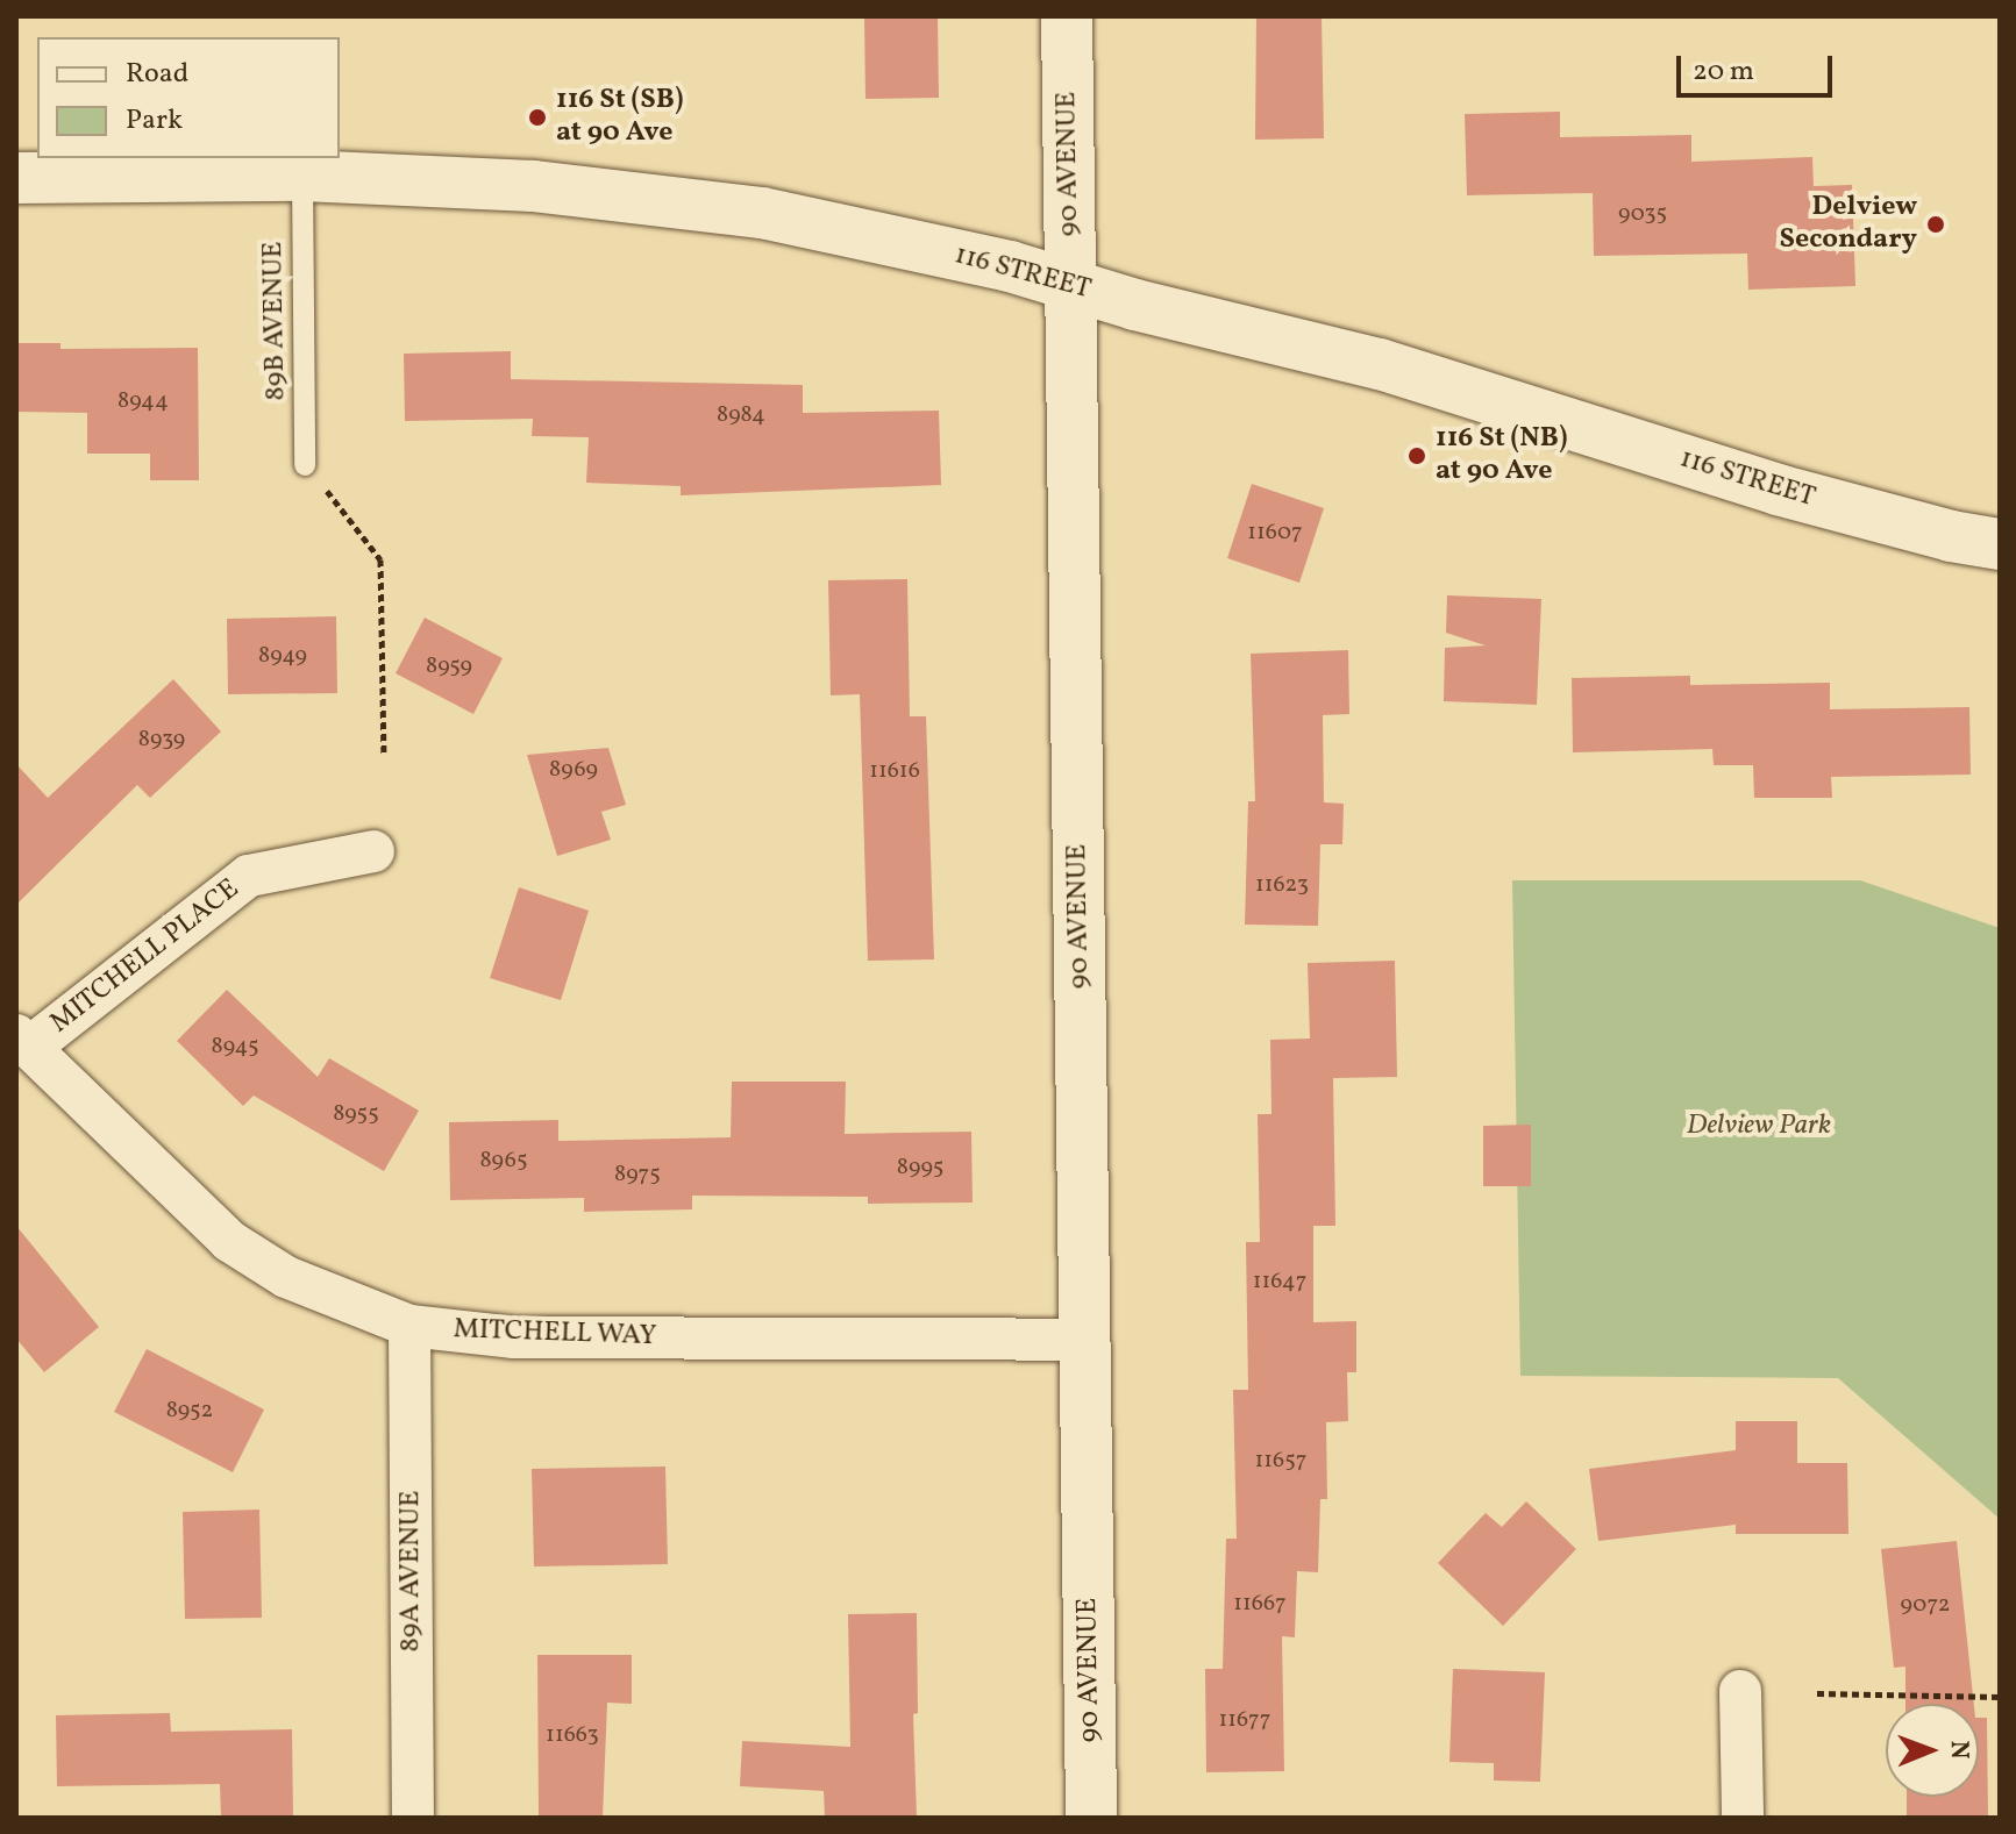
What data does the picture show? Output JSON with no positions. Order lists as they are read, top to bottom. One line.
{"streets":{"street":["90 AVENUE","116 STREET","MITCHELL PLACE","MITCHELL WAY","89A AVENUE"],"lane":["89B AVENUE"]},"crossings":[["90 AVENUE","116 STREET"],["90 AVENUE","MITCHELL WAY"],["116 STREET","89B AVENUE"],["MITCHELL PLACE","MITCHELL WAY"],["MITCHELL WAY","89A AVENUE"]],"parks":["Delview Park"],"places":["116 St (SB) at 90 Ave","Delview Secondary","116 St (NB) at 90 Ave"],"house_numbers":["9035","8944","8984","11607","8949","8959","8939","8969","11616","11623","8945","8955","8965","8995","8975","11647","8952","11657","11667","9072","11677","11663"],"legend":["Road","Park"],"scale_bar":"20 m","north":"right"}
